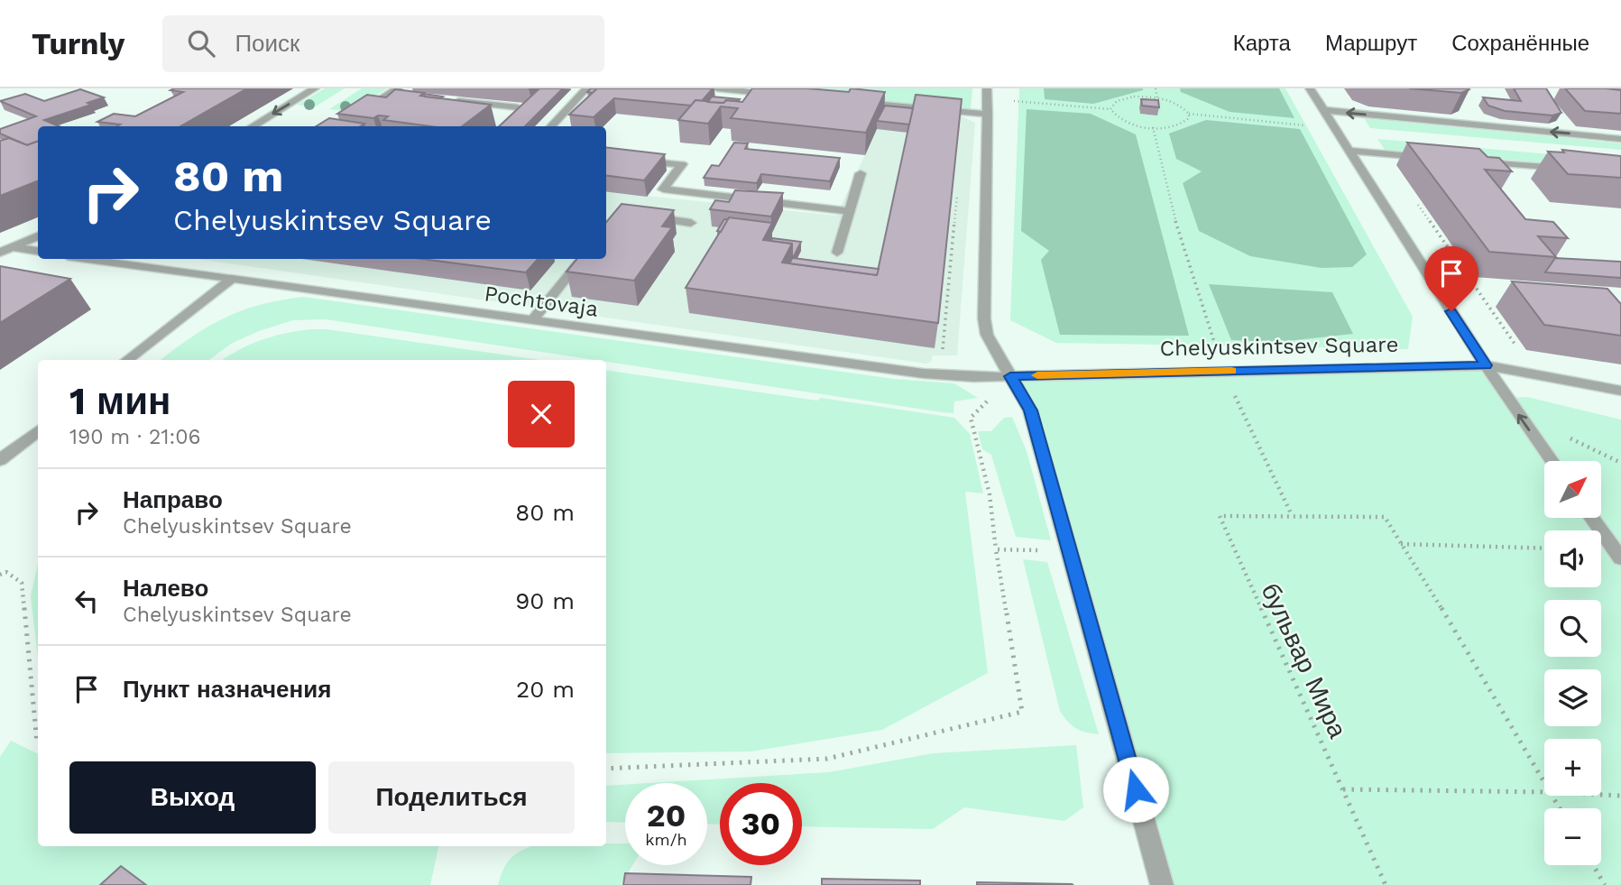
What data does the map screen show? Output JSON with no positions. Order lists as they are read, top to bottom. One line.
{"streets":{"street":["Pochtovaja","Chelyuskintsev Square"],"path":["бульвар Мира"]},"crossings":[["Pochtovaja","Chelyuskintsev Square"]],"north":"top right","page":{"header":"Turnly","search":"Поиск","nav":["Карта","Маршрут","Сохранённые"],"turn":["80 m","Chelyuskintsev Square"],"heading":["1 мин","190 m · 21:06"],"map_buttons":["+","−"],"list":[{"name":"Направо","note":"Chelyuskintsev Square","value":"80 m"},{"name":"Налево","note":"Chelyuskintsev Square","value":"90 m"},{"name":"Пункт назначения","value":"20 m"}],"buttons":["Выход","Поделиться"],"speed":"20 km/h","limit":"30"}}
